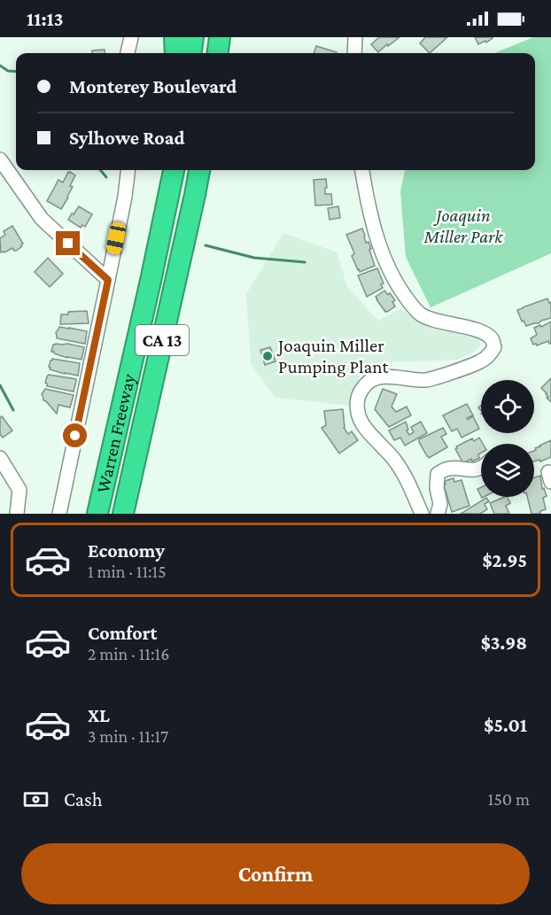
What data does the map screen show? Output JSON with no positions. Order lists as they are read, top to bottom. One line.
{"streets":{"highway":["CA 13","Warren Freeway"]},"parks":["Joaquin Miller Park"],"places":["Joaquin Miller Pumping Plant"],"page":{"status":"11:13","banner":["Monterey Boulevard","Sylhowe Road"],"list":[{"name":"Economy","note":"1 min · 11:15","value":"$2.95"},{"name":"Comfort","note":"2 min · 11:16","value":"$3.98"},{"name":"XL","note":"3 min · 11:17","value":"$5.01"}],"pay":["Cash","150 m"],"buttons":"Confirm"}}
